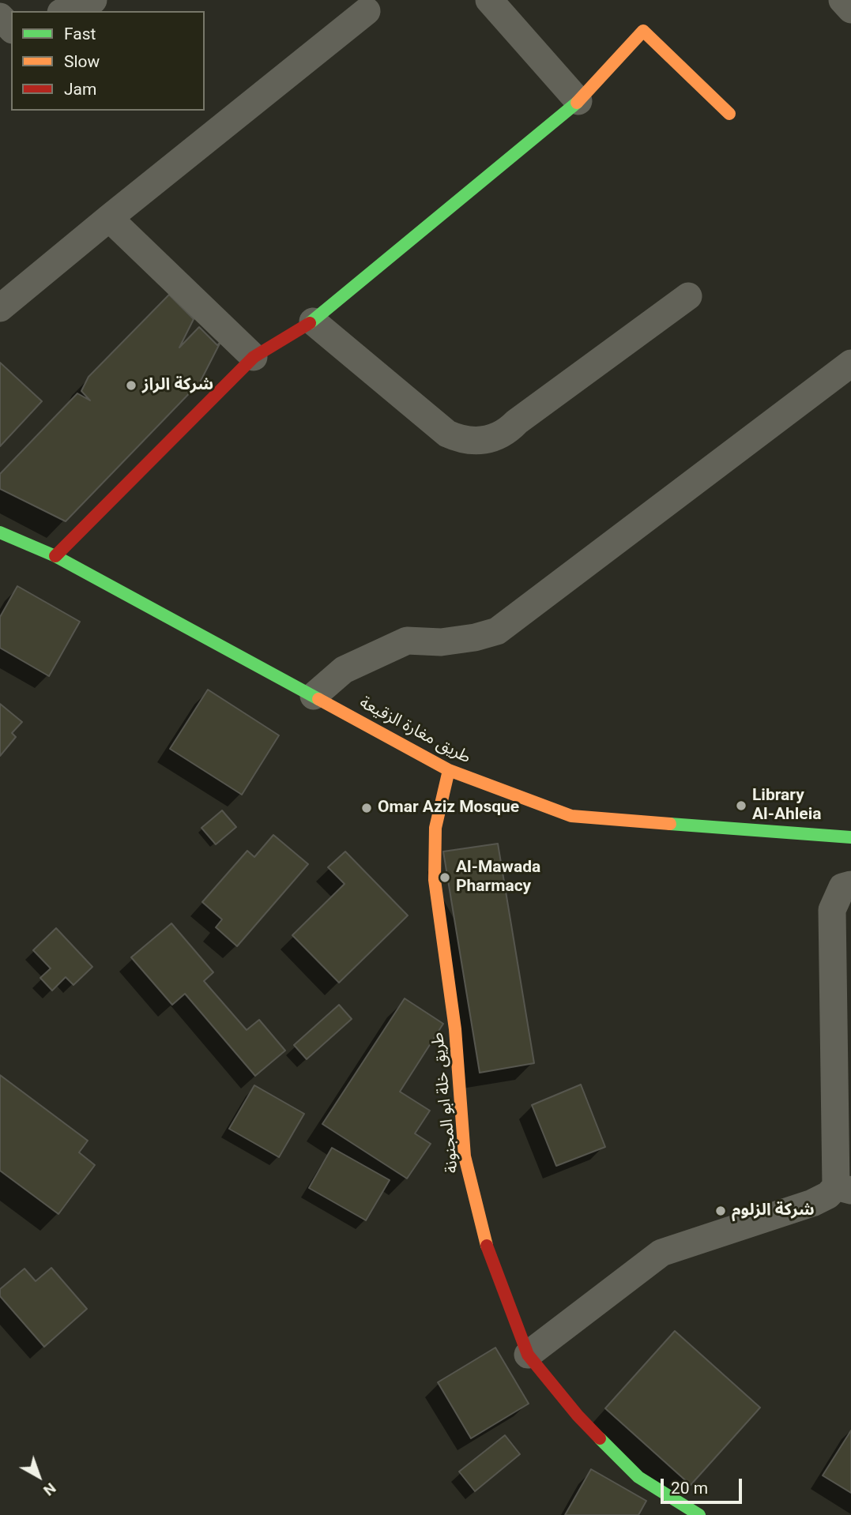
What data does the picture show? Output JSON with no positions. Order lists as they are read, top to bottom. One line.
{"streets":{"street":["طريق مغارة الزقيعة","طريق خلة ابو المجنونة"]},"crossings":[["طريق مغارة الزقيعة","طريق خلة ابو المجنونة"]],"places":["شركة الراز","Library Al-Ahleia","Omar Aziz Mosque","Al-Mawada Pharmacy","شركة الزلوم"],"legend":["Fast","Slow","Jam"],"scale_bar":"20 m","north":"bottom right"}
